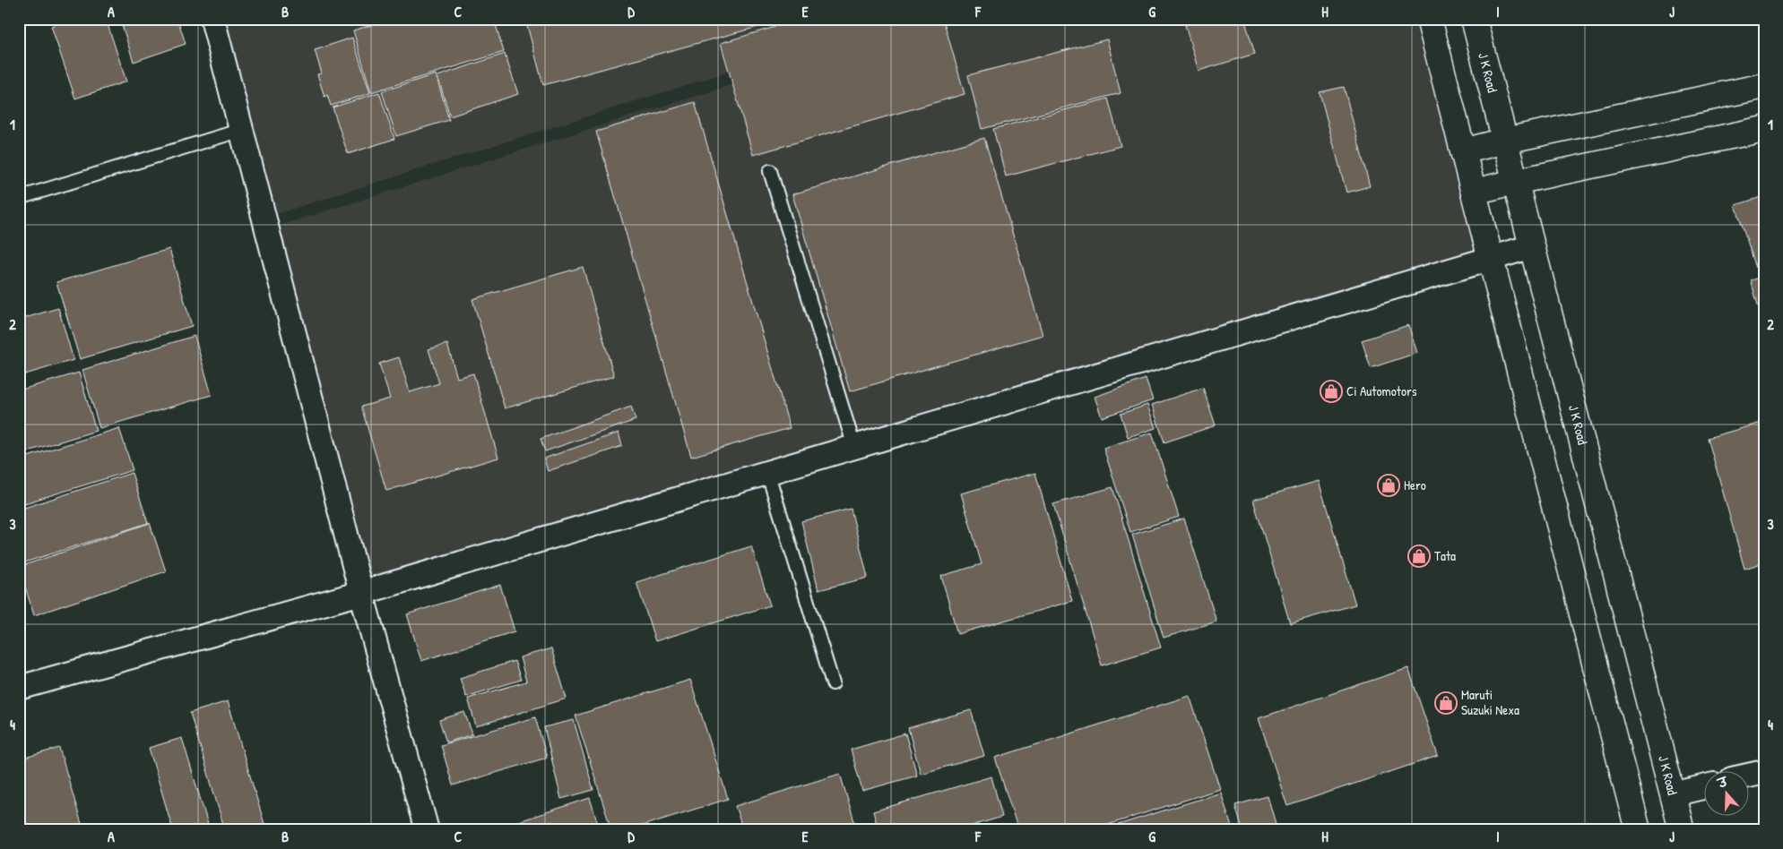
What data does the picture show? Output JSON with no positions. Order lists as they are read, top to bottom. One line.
{"streets":{"main road":["J K Road"]},"places":{"shop":["Ci Automotors","Hero","Tata","Maruti Suzuki Nexa"]},"north":"top","grid":{"columns":["A","B","C","D","E","F","G","H","I","J"],"rows":["1","2","3","4"]}}
